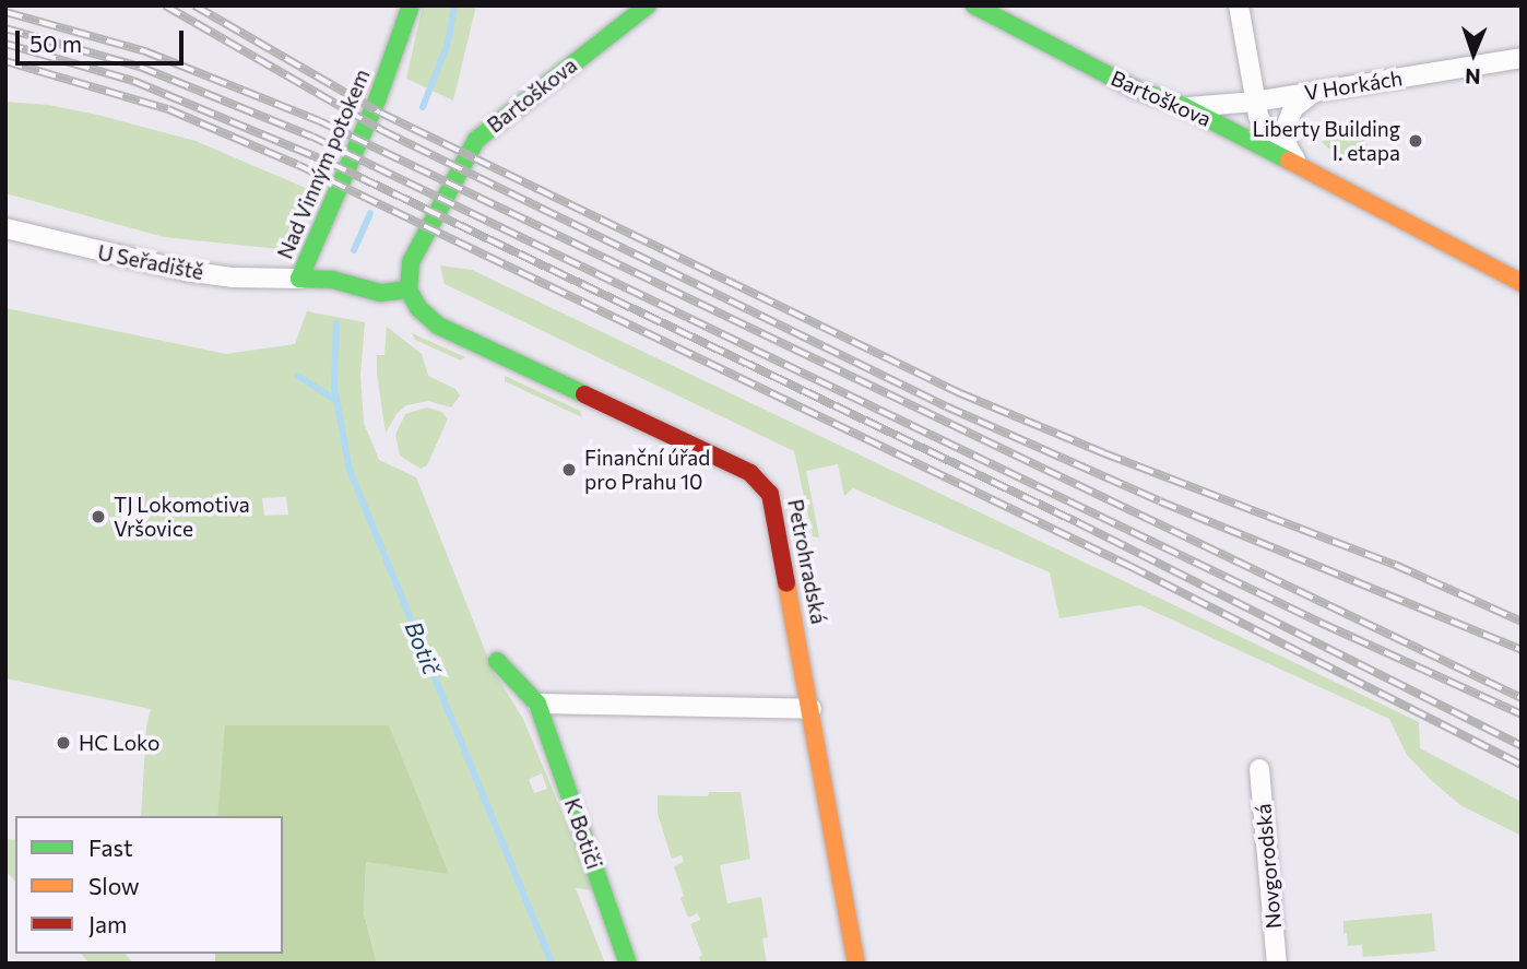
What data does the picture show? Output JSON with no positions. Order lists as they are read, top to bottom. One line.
{"streets":{"street":["V Horkách","Bartoškova","Nad Vinným potokem","U Seřadiště","Petrohradská","K Botiči","Novgorodská"]},"crossings":[["V Horkách","Bartoškova"],["Bartoškova","Nad Vinným potokem"],["Bartoškova","Petrohradská"],["Nad Vinným potokem","U Seřadiště"],["Nad Vinným potokem","Petrohradská"]],"water":["Botič"],"places":["Liberty Building I. etapa","Finanční úřad pro Prahu 10","TJ Lokomotiva Vršovice","HC Loko"],"legend":["Fast","Slow","Jam"],"scale_bar":"50 m","north":"bottom"}
